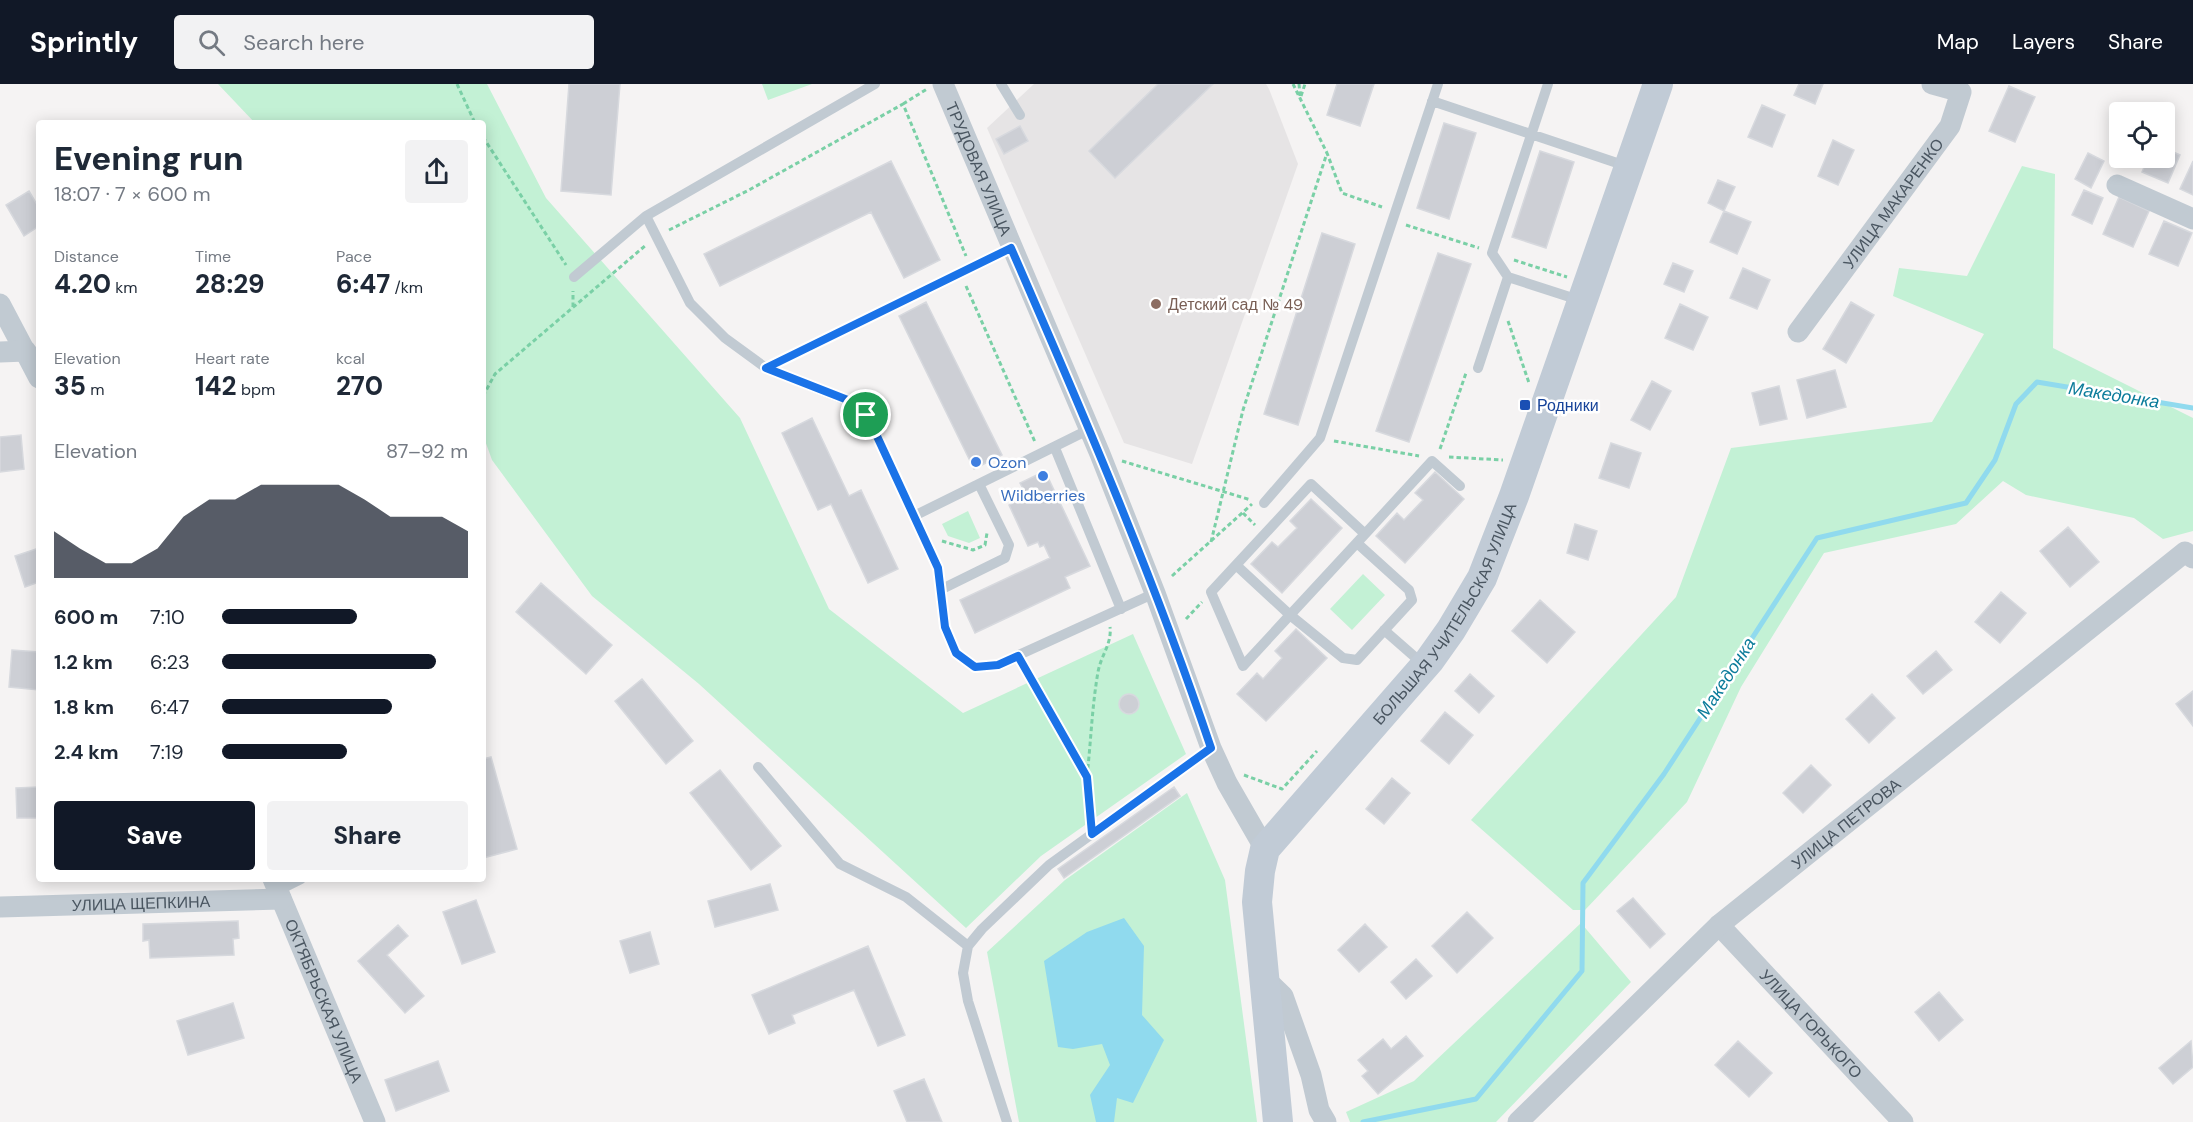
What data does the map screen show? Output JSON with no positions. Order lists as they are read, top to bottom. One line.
{"streets":{"main road":["БОЛЬШАЯ УЧИТЕЛЬСКАЯ УЛИЦА"],"street":["ТРУДОВАЯ УЛИЦА","УЛИЦА МАКАРЕНКО","УЛИЦА ПЕТРОВА","УЛИЦА ЩЕПКИНА","ОКТЯБРЬСКАЯ УЛИЦА","УЛИЦА ГОРЬКОГО"]},"crossings":[["ТРУДОВАЯ УЛИЦА","БОЛЬШАЯ УЧИТЕЛЬСКАЯ УЛИЦА"],["УЛИЦА ПЕТРОВА","УЛИЦА ГОРЬКОГО"],["УЛИЦА ЩЕПКИНА","ОКТЯБРЬСКАЯ УЛИЦА"]],"water":["Македонка"],"places":{"other":["Детский сад № 49","Ozon","Wildberries"],"transit":["Родники"]},"page":{"header":"Sprintly","search":"Search here","nav":["Map","Layers","Share"],"heading":["Evening run","18:07 · 7 × 600 m"],"stats":[["Distance","4.20 km"],["Time","28:29"],["Pace","6:47 /km"],["Elevation","35 m"],["Heart rate","142 bpm"],["kcal","270"]],"chart":["Elevation","87–92 m"],"list":[{"name":"600 m","note":"7:10"},{"name":"1.2 km","note":"6:23"},{"name":"1.8 km","note":"6:47"},{"name":"2.4 km","note":"7:19"}],"buttons":["Save","Share"]}}
